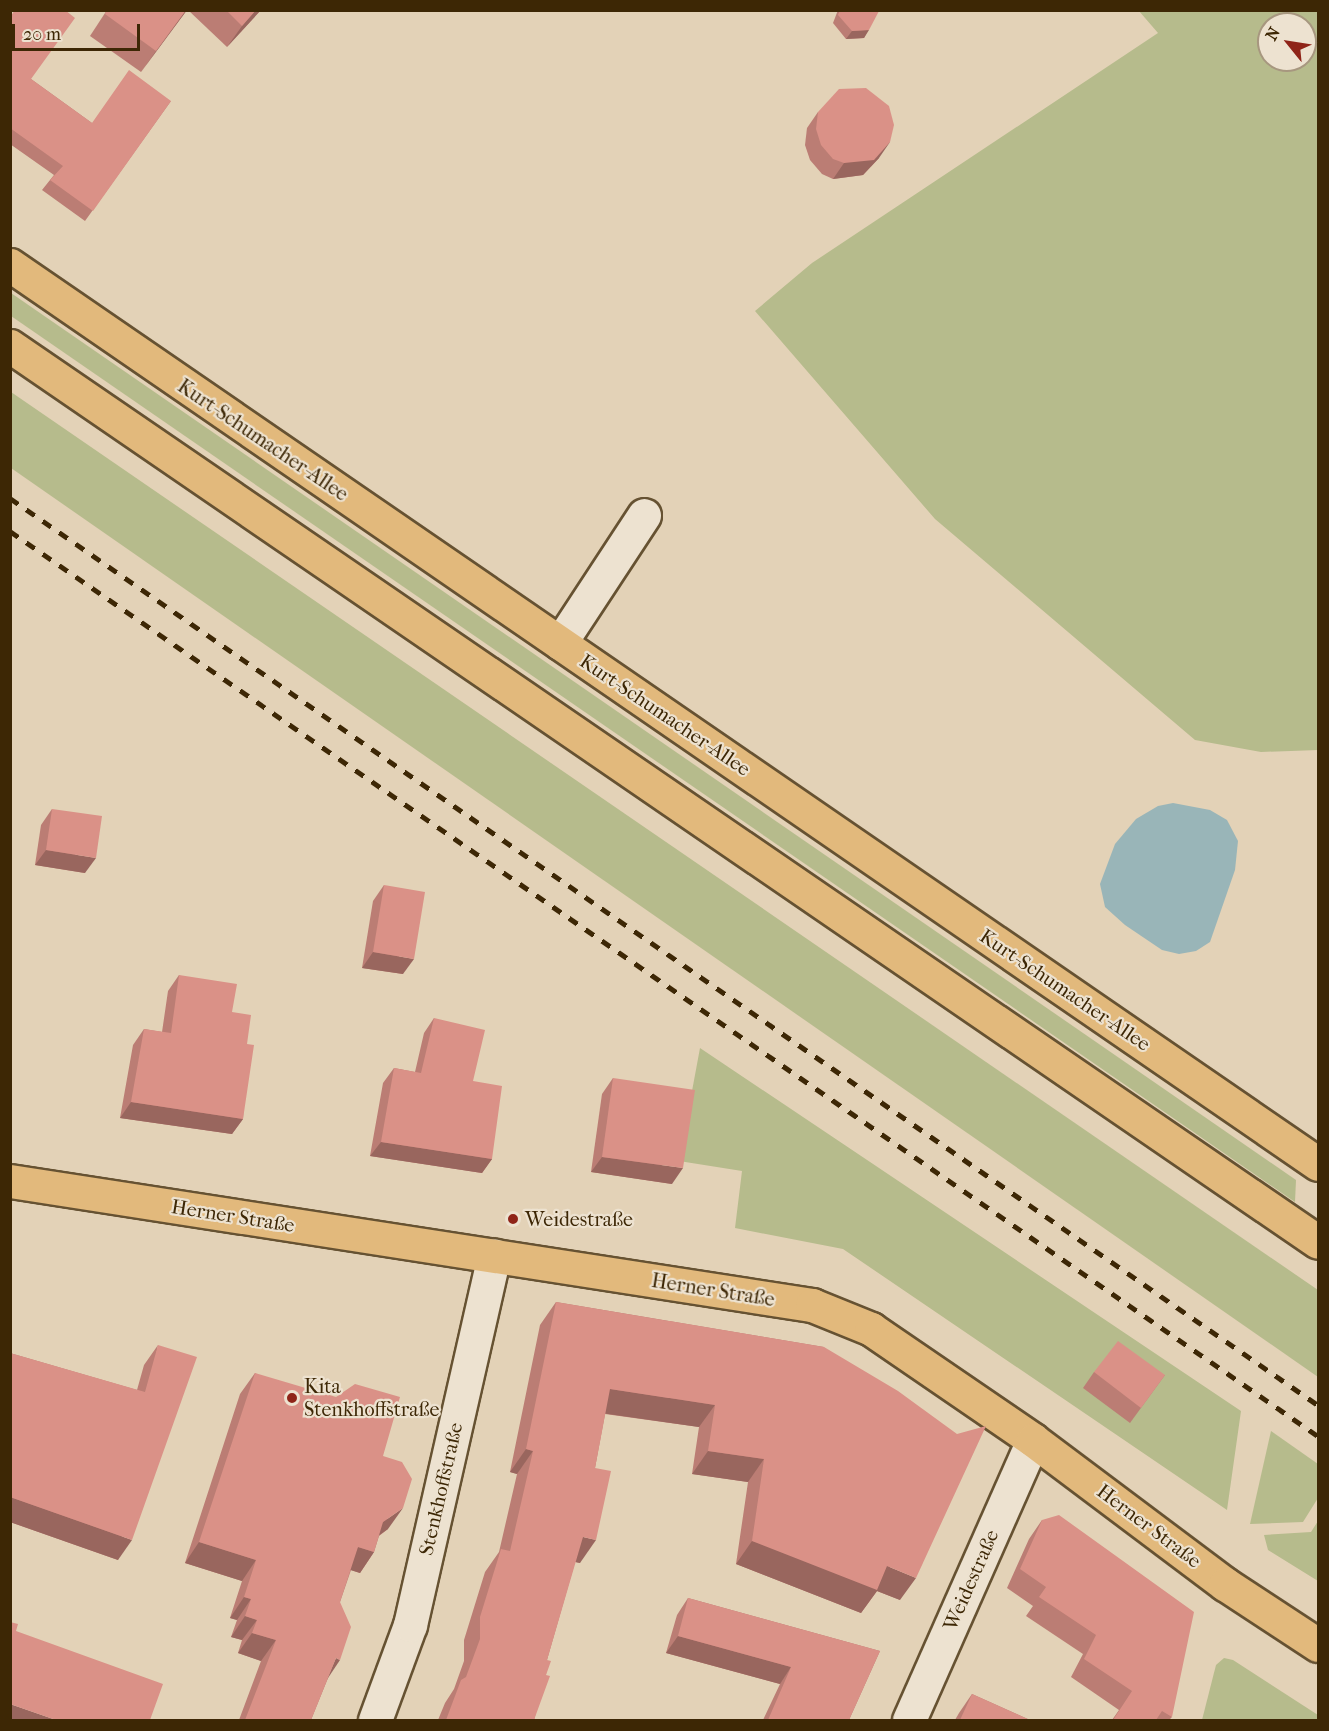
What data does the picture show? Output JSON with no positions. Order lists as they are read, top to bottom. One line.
{"streets":{"main road":["Kurt-Schumacher-Allee","Herner Straße"],"street":["Stenkhoffstraße","Weidestraße"]},"crossings":[["Herner Straße","Stenkhoffstraße"],["Herner Straße","Weidestraße"]],"places":["Weidestraße","Kita Stenkhoffstraße"],"scale_bar":"20 m","north":"top left"}
